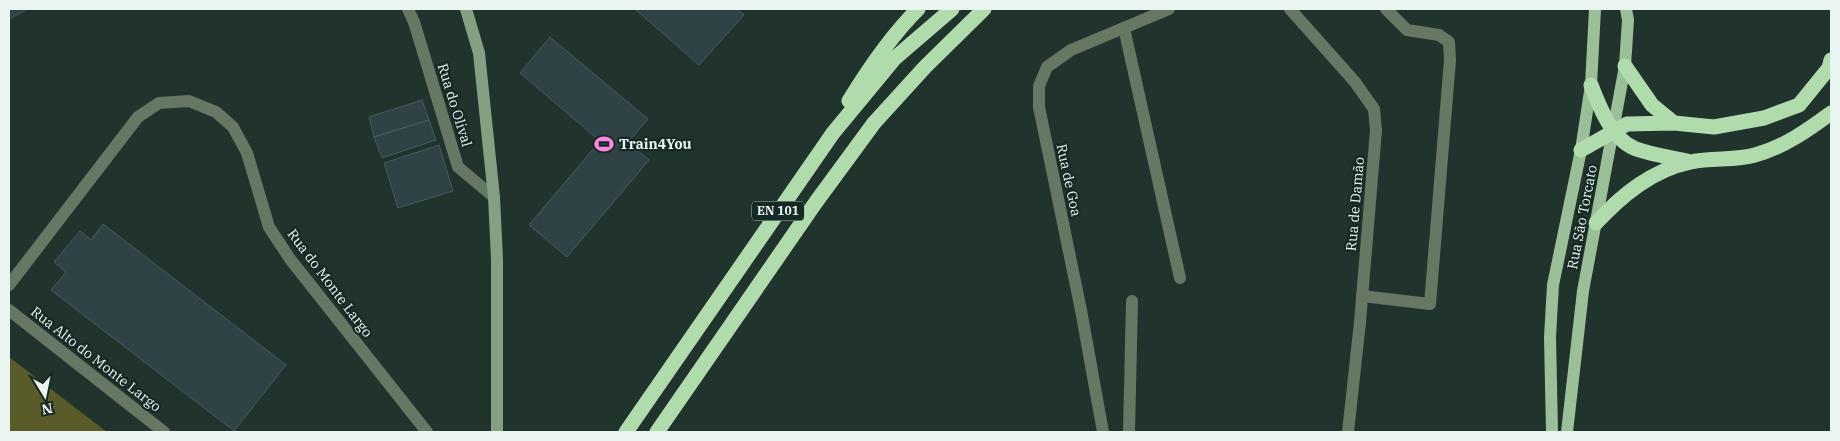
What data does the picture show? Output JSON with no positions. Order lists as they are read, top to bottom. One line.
{"streets":{"highway":["EN 101"],"main road":["Rua São Torcato"],"street":["Rua do Olival","Rua de Goa","Rua de Damão","Rua do Monte Largo","Rua Alto do Monte Largo"]},"places":{"sports":["Train4You"]},"north":"bottom"}
